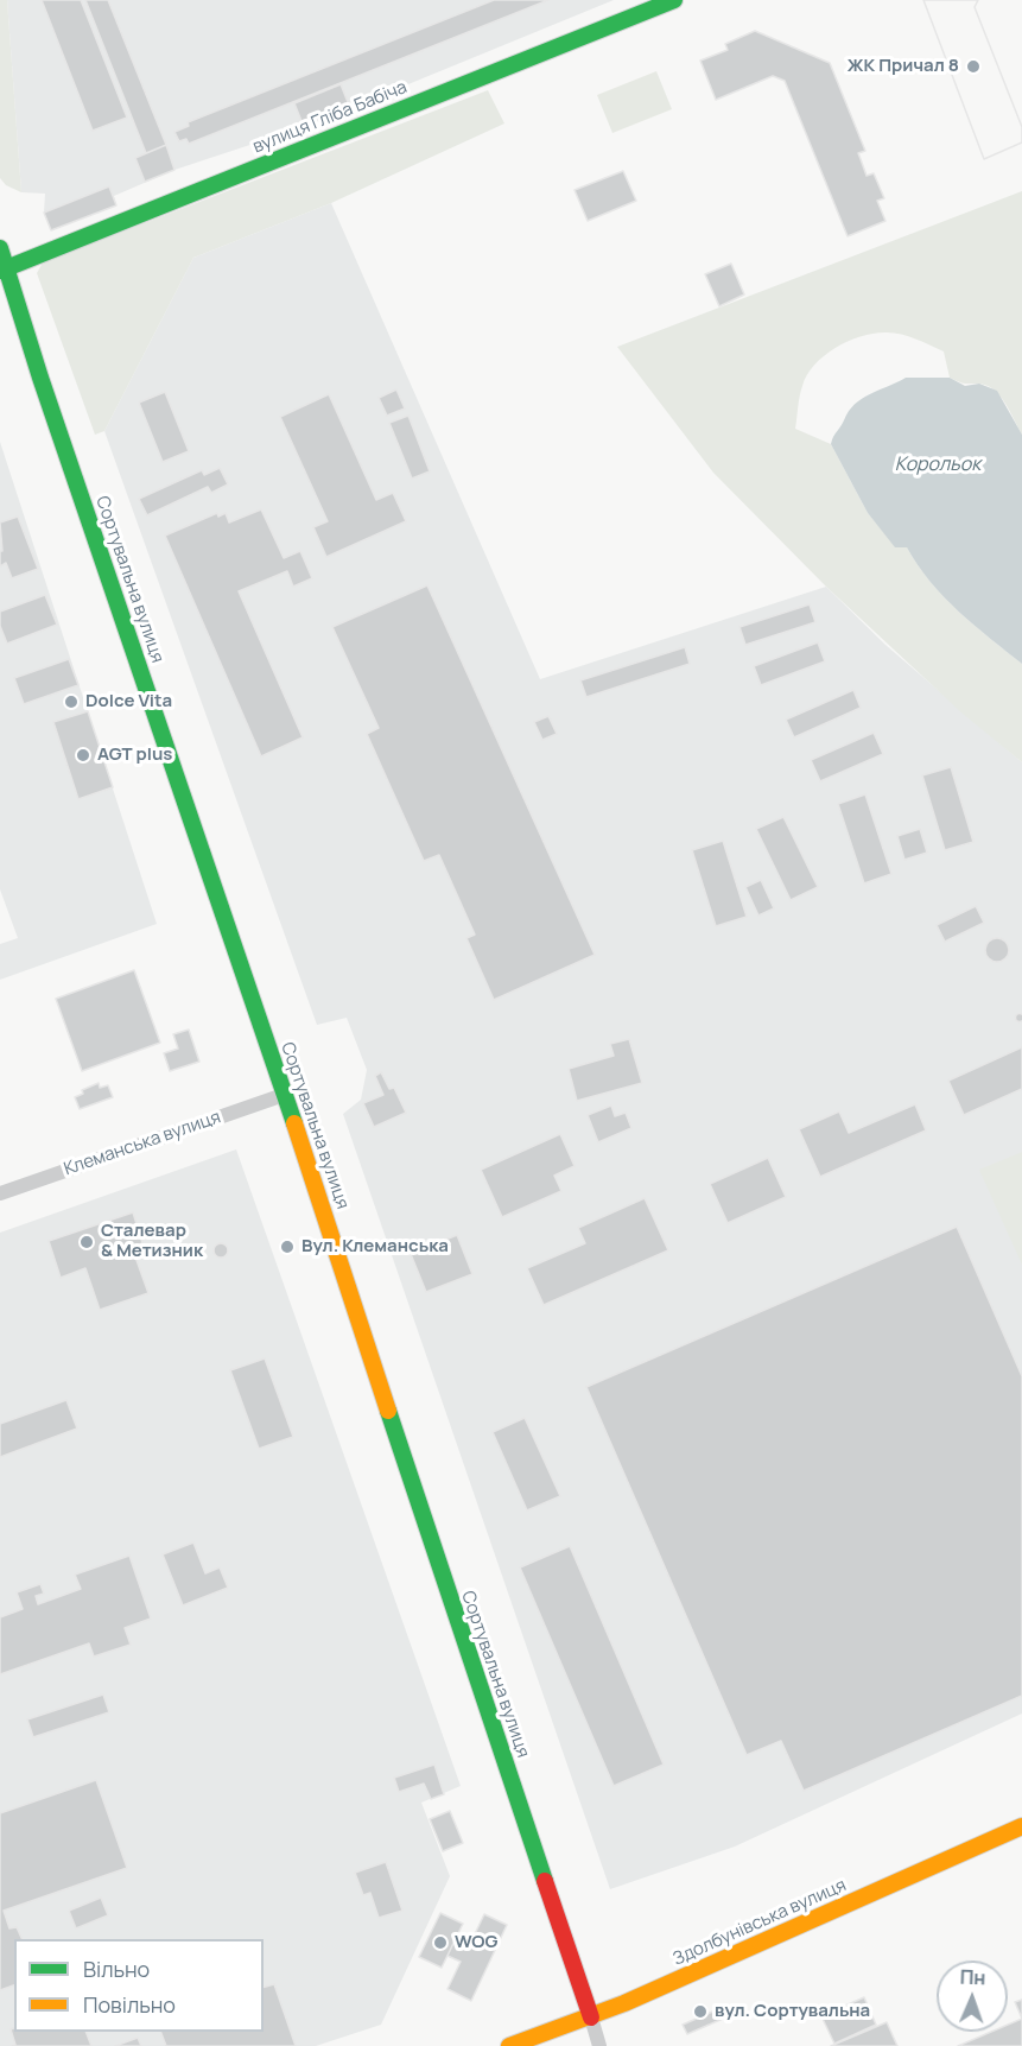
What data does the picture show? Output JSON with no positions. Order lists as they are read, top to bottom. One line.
{"streets":{"street":["вулиця Гліба Бабіча","Сортувальна вулиця","Клеманська вулиця","Здолбунівська вулиця"]},"crossings":[["вулиця Гліба Бабіча","Сортувальна вулиця"],["Сортувальна вулиця","Клеманська вулиця"],["Сортувальна вулиця","Здолбунівська вулиця"]],"water":["Корольок"],"places":["ЖК Причал 8","Dolce Vita","AGT plus","Сталевар & Метизник","Вул. Клеманська","WOG","вул. Сортувальна"],"legend":["Вільно","Повільно"],"north":"top"}
